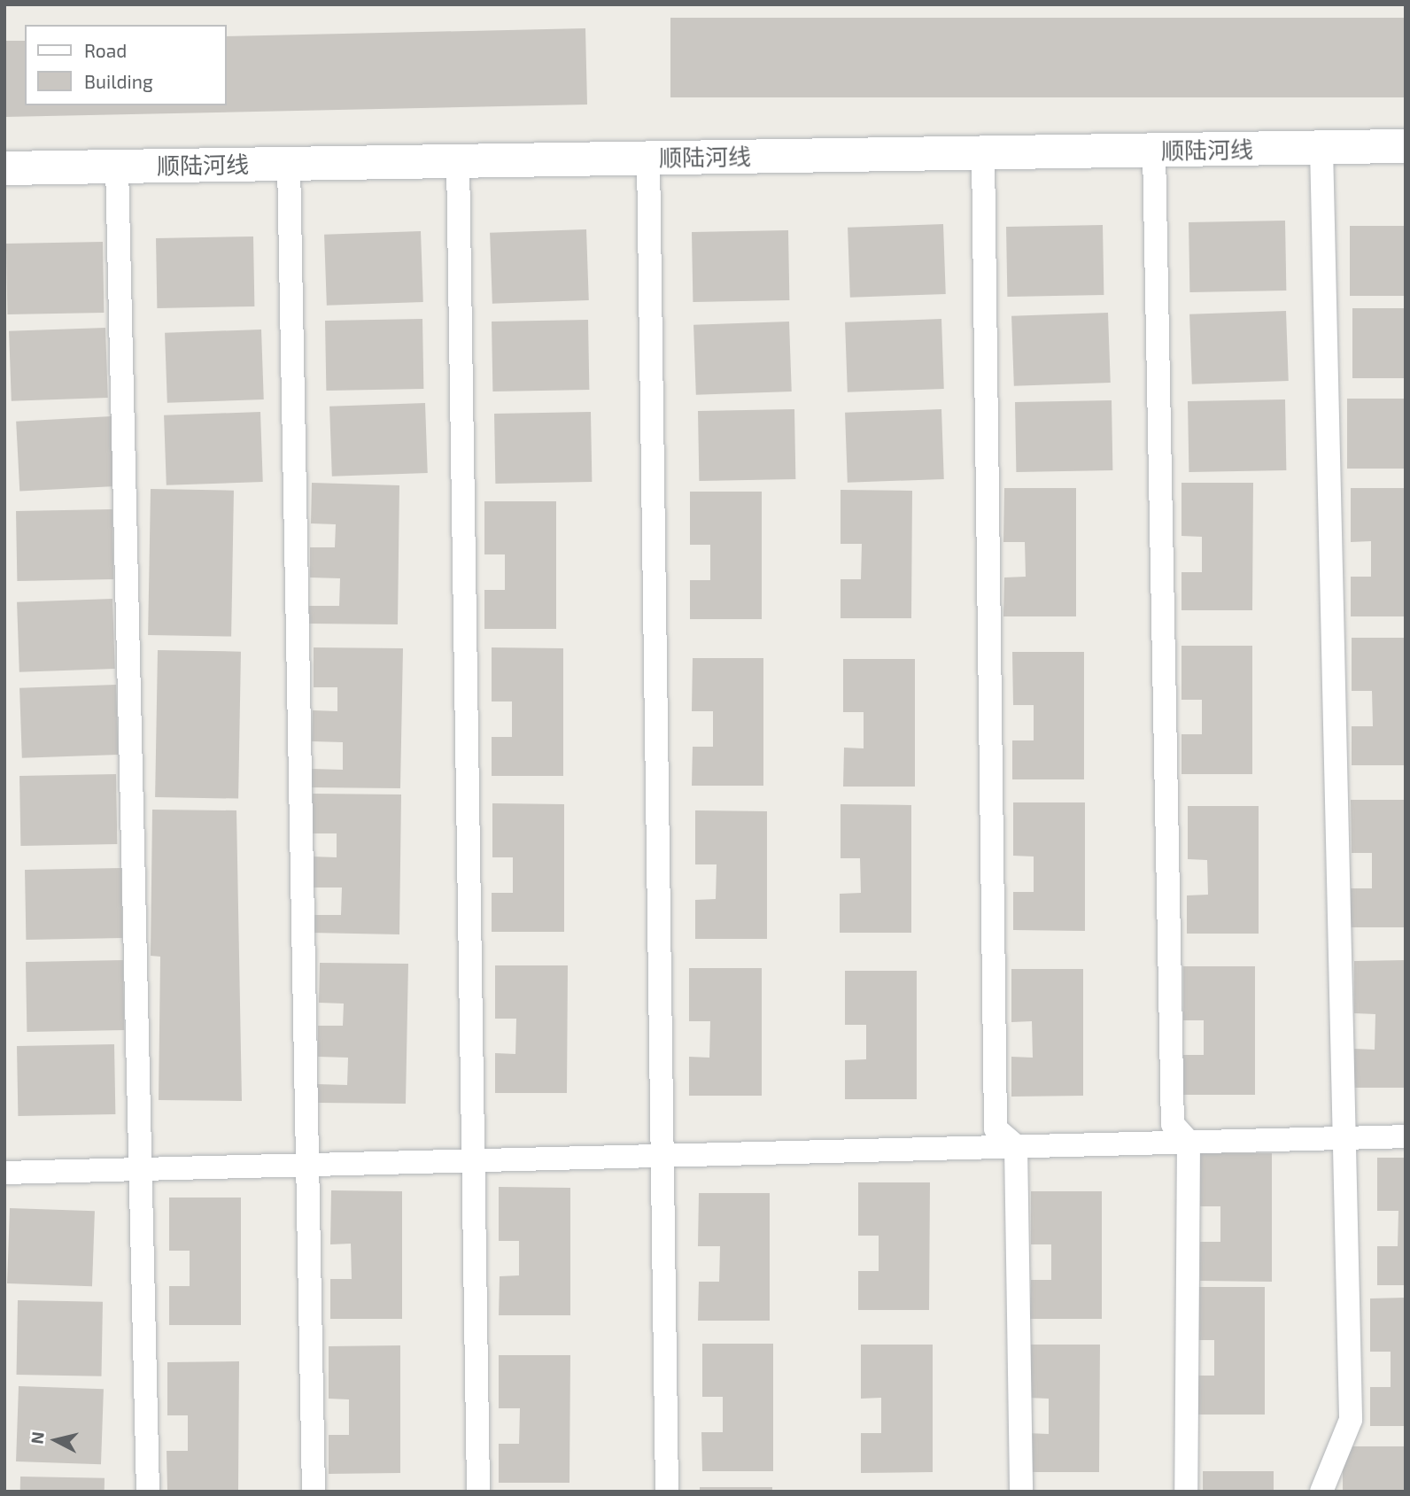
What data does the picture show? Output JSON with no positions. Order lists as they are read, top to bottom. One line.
{"streets":{"street":["顺陆河线"]},"legend":["Road","Building"],"north":"left"}
